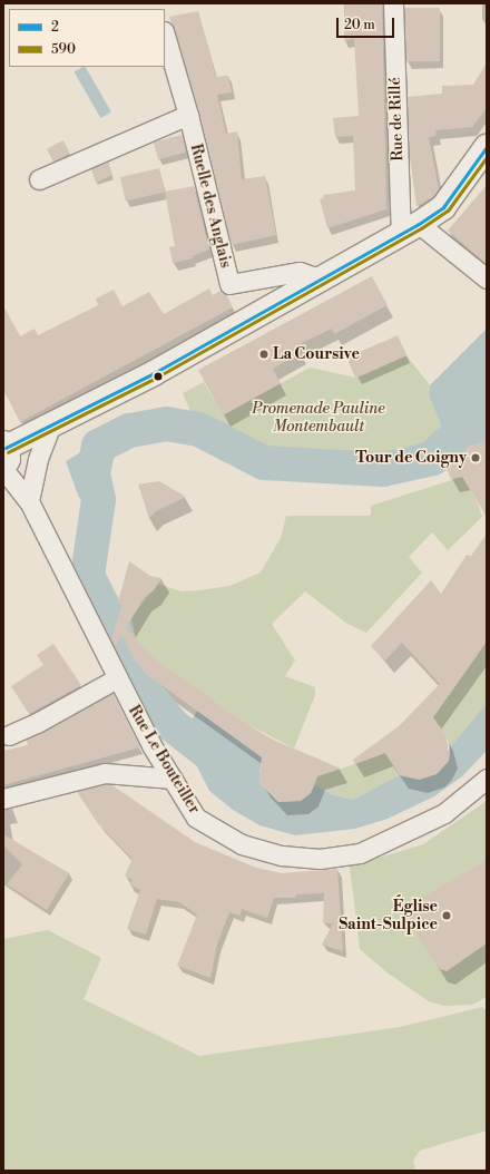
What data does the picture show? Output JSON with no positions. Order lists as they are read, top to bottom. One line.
{"streets":{"street":["Rue de Rillé","Ruelle des Anglais","Rue Le Bouteiller"]},"parks":["Promenade Pauline Montembault"],"places":["La Coursive","Tour de Coigny","Église Saint-Sulpice"],"lines":["transit line 2","transit line 590"],"legend":["2","590"],"scale_bar":"20 m"}
